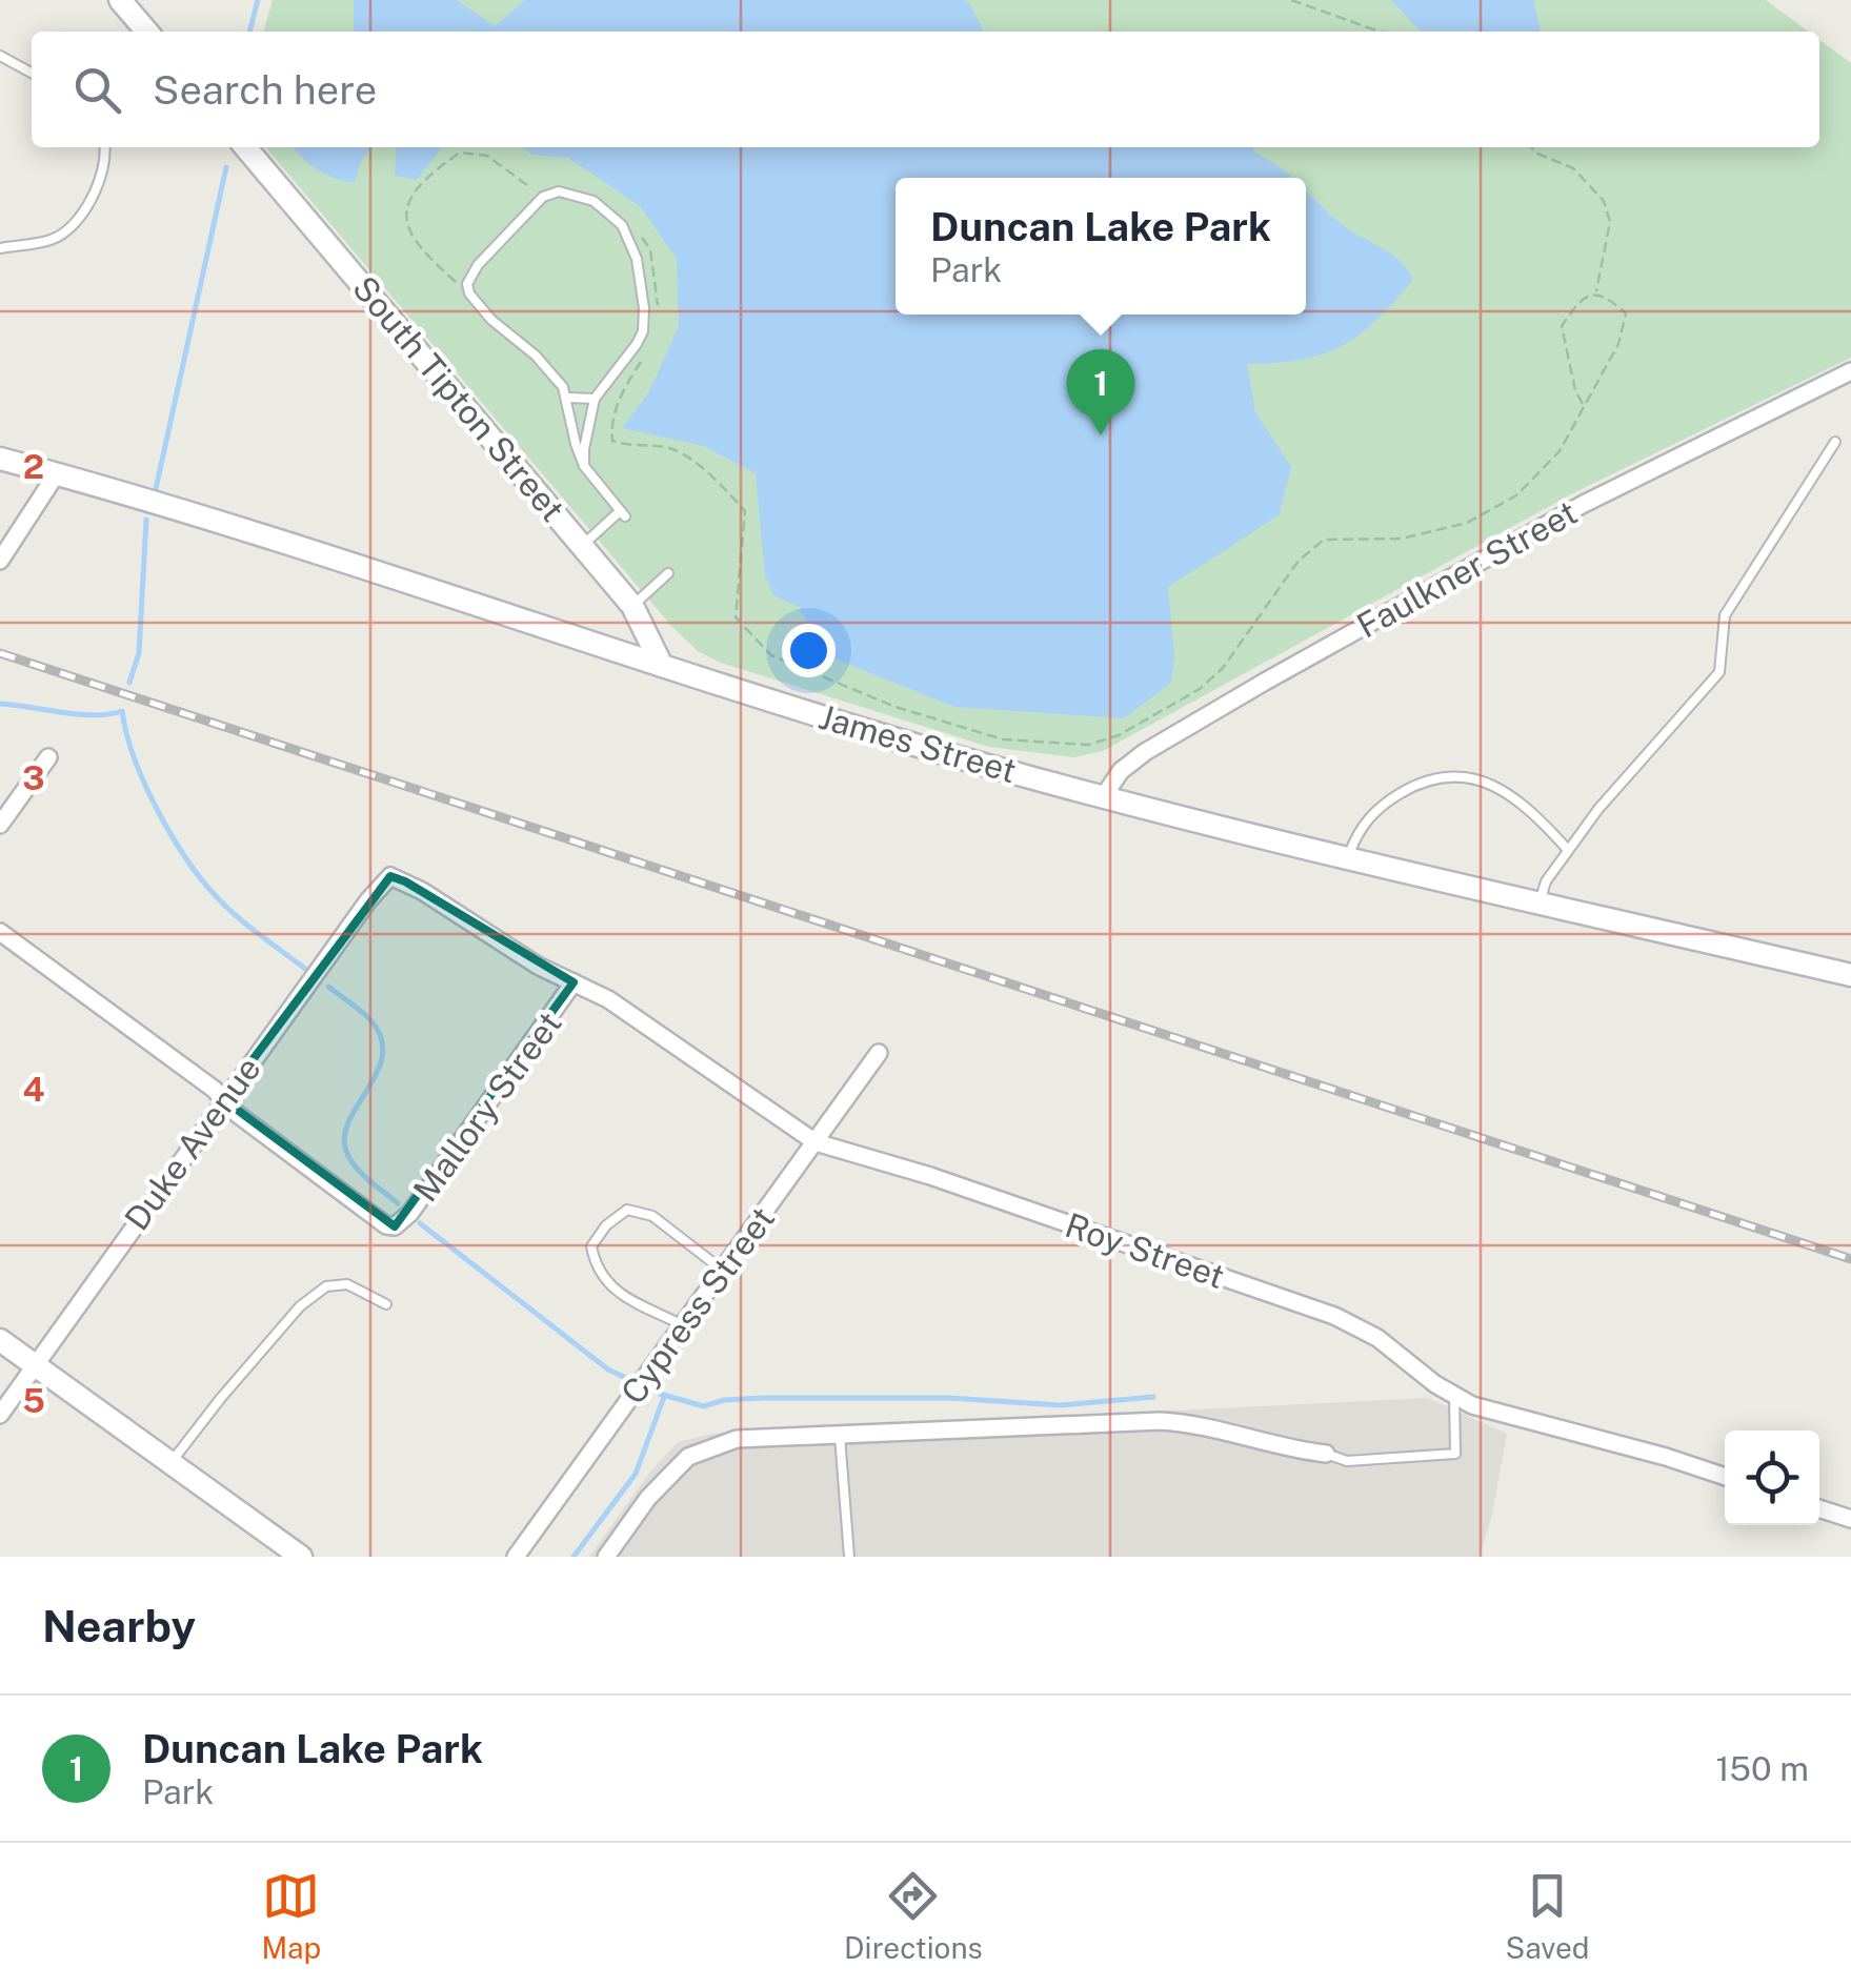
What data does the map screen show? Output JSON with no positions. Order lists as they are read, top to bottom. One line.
{"streets":{"street":["South Tipton Street","Faulkner Street","James Street","Mallory Street","Duke Avenue","Roy Street","Cypress Street"]},"crossings":[["South Tipton Street","James Street"],["Faulkner Street","James Street"],["Mallory Street","Duke Avenue"],["Mallory Street","Roy Street"],["Duke Avenue","Roy Street"],["Roy Street","Cypress Street"]],"page":{"search":"Search here","popup":["Duncan Lake Park","Park"],"pins":"1","heading":"Nearby","list":[{"mark":"1","name":"Duncan Lake Park","note":"Park","value":"150 m"}],"nav":["Map","Directions","Saved"]},"grid":{"rows":["2","3","4","5"]}}
